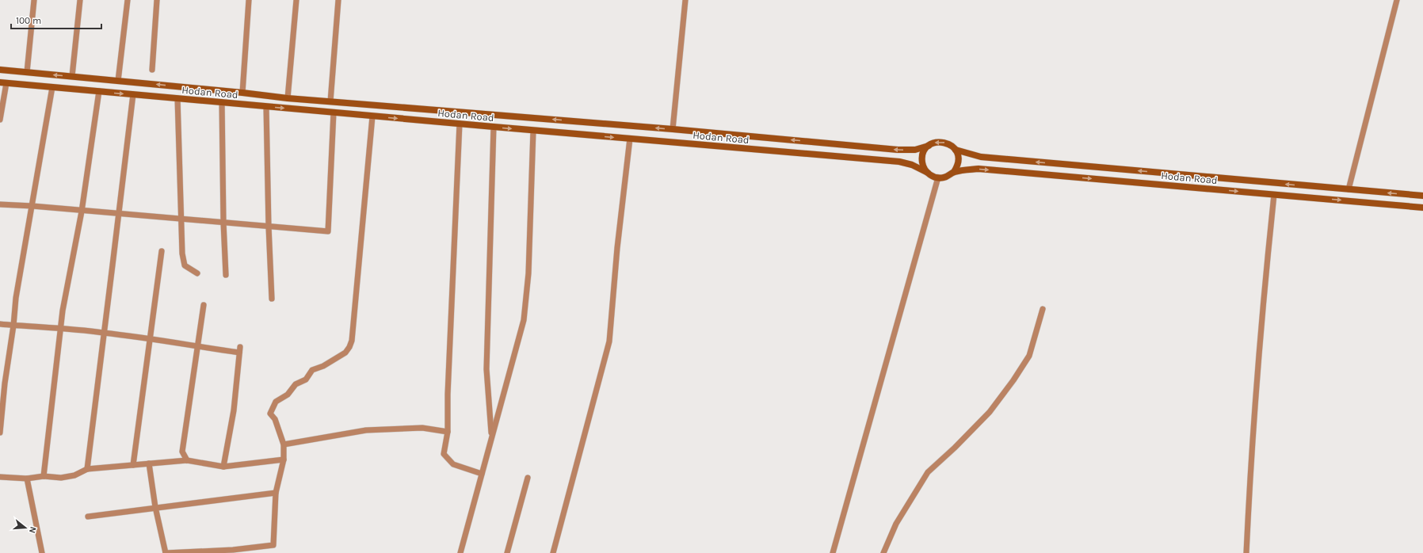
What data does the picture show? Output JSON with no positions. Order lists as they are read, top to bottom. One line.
{"streets":{"main road":["Hodan Road"]},"scale_bar":"100 m","north":"right"}
